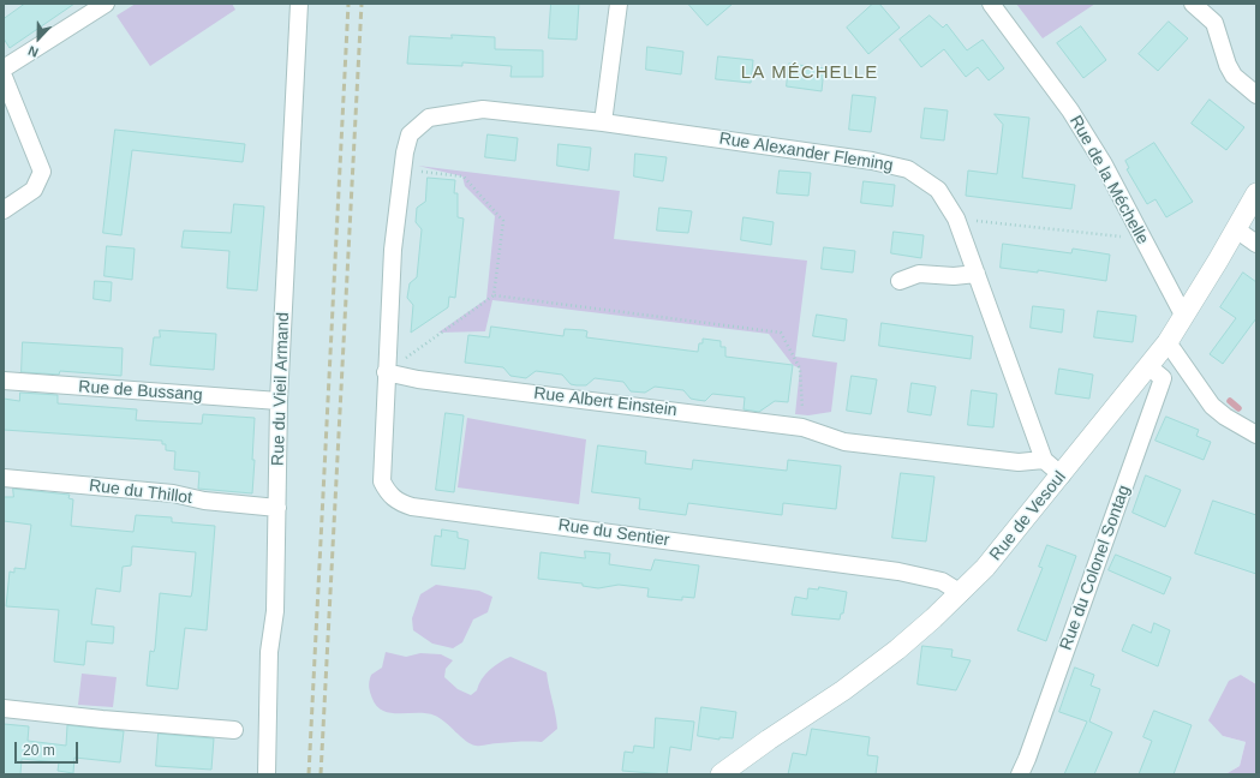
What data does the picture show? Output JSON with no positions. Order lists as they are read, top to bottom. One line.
{"streets":{"street":["Rue Alexander Fleming","Rue de la Méchelle","Rue du Vieil Armand","Rue de Bussang","Rue Albert Einstein","Rue du Thillot","Rue de Vesoul","Rue du Sentier","Rue du Colonel Sontag"]},"crossings":[["Rue Alexander Fleming","Rue Albert Einstein"],["Rue Alexander Fleming","Rue de Vesoul"],["Rue de la Méchelle","Rue de Vesoul"],["Rue du Vieil Armand","Rue de Bussang"],["Rue du Vieil Armand","Rue du Thillot"],["Rue Albert Einstein","Rue du Sentier"],["Rue de Vesoul","Rue du Sentier"],["Rue de Vesoul","Rue du Colonel Sontag"]],"districts":["LA MÉCHELLE"],"scale_bar":"20 m","north":"bottom"}
